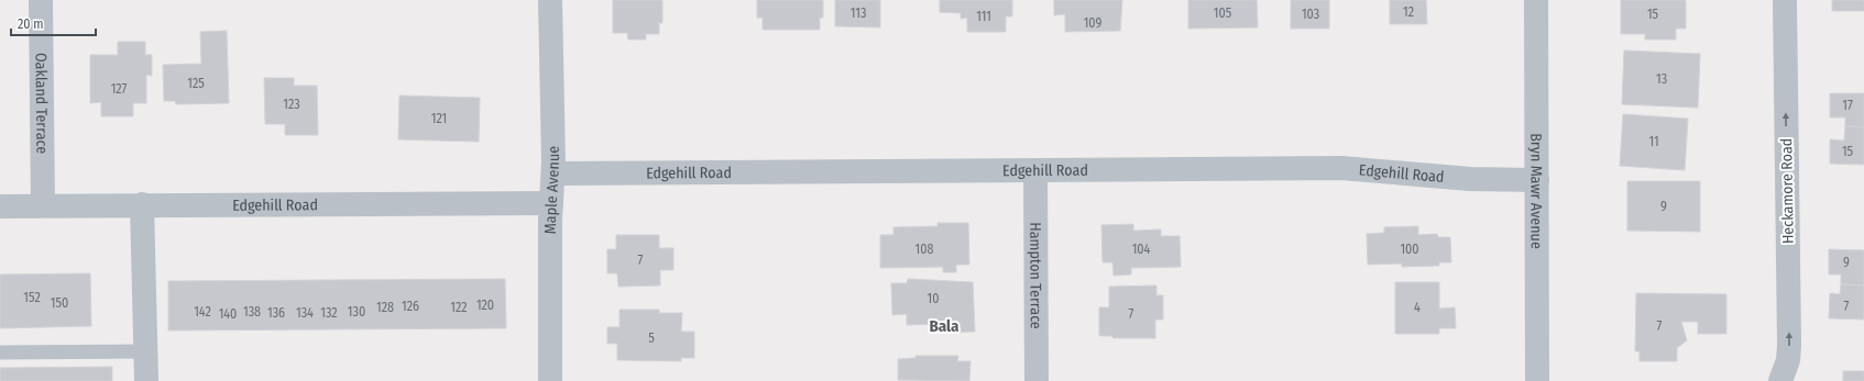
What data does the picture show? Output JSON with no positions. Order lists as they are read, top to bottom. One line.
{"streets":{"street":["Oakland Terrace","Edgehill Road","Maple Avenue","Bryn Mawr Avenue","Heckamore Road","Hampton Terrace"]},"crossings":[["Oakland Terrace","Edgehill Road"],["Edgehill Road","Maple Avenue"],["Edgehill Road","Bryn Mawr Avenue"],["Edgehill Road","Hampton Terrace"]],"one_way":["Heckamore Road"],"districts":["Bala"],"house_numbers":["12","113","105","103","15","111","109","13","125","127","123","17","121","11","15","9","108","104","100","7","9","152","10","150","120","126","7","128","122","4","142","138","130","136","134","132","140","7","7","5"],"scale_bar":"20 m"}
